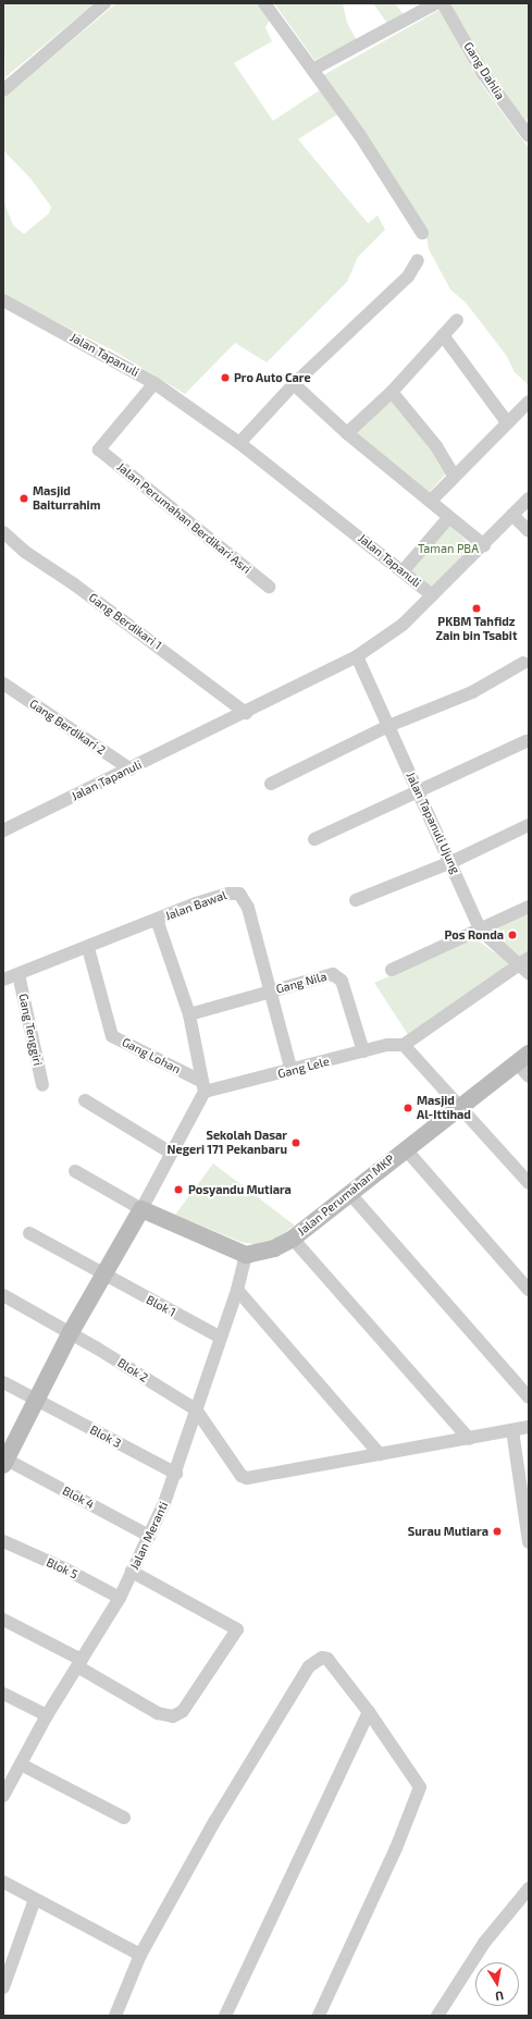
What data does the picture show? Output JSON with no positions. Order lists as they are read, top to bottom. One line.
{"streets":{"street":["Gang Dahlia","Jalan Tapanuli","Jalan Perumahan Berdikari Asri","Gang Berdikari 1","Gang Berdikari 2","Jalan Tapanuli Ujung","Jalan Bawal","Gang Nila","Gang Tenggiri","Gang Lohan","Gang Lele","Jalan Perumahan MKP","Blok 1","Blok 2","Blok 3","Blok 4","Jalan Meranti","Blok 5"]},"crossings":[["Jalan Tapanuli","Jalan Perumahan Berdikari Asri"],["Jalan Tapanuli","Gang Berdikari 1"],["Jalan Tapanuli","Gang Berdikari 2"],["Jalan Tapanuli","Jalan Tapanuli Ujung"],["Jalan Bawal","Gang Nila"],["Jalan Bawal","Gang Tenggiri"],["Jalan Bawal","Gang Lohan"],["Jalan Bawal","Gang Lele"],["Gang Nila","Gang Lele"],["Gang Lohan","Gang Lele"],["Jalan Perumahan MKP","Jalan Meranti"],["Blok 1","Jalan Meranti"],["Blok 2","Jalan Meranti"],["Blok 3","Jalan Meranti"],["Blok 4","Jalan Meranti"],["Jalan Meranti","Blok 5"]],"parks":["Taman PBA"],"places":["Pro Auto Care","Masjid Baiturrahim","PKBM Tahfidz Zain bin Tsabit","Pos Ronda","Masjid Al-Ittihad","Sekolah Dasar Negeri 171 Pekanbaru","Posyandu Mutiara","Surau Mutiara"],"north":"bottom"}
